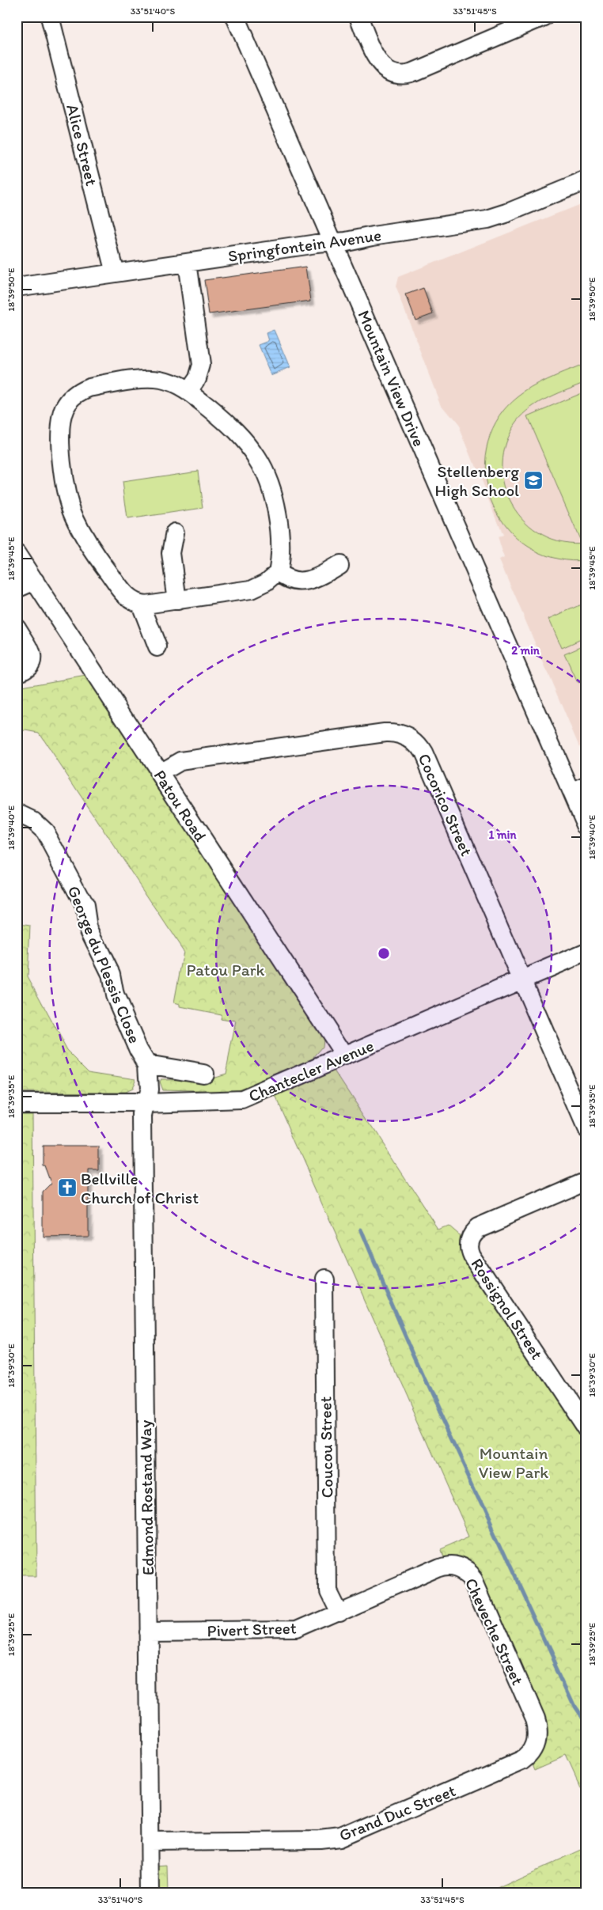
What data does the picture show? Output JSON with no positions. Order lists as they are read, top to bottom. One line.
{"streets":{"street":["Alice Street","Springfontein Avenue","Mountain View Drive","Cocorico Street","Patou Road","George du Plessis Close","Chantecler Avenue","Rossignol Street","Coucou Street","Edmond Rostand Way","Pivert Street","Cheveche Street","Grand Duc Street"]},"crossings":[["Alice Street","Springfontein Avenue"],["Springfontein Avenue","Mountain View Drive"],["Cocorico Street","Patou Road"],["Cocorico Street","Chantecler Avenue"],["Patou Road","Chantecler Avenue"],["George du Plessis Close","Chantecler Avenue"],["George du Plessis Close","Edmond Rostand Way"],["Chantecler Avenue","Edmond Rostand Way"],["Coucou Street","Pivert Street"],["Edmond Rostand Way","Pivert Street"],["Edmond Rostand Way","Grand Duc Street"],["Pivert Street","Cheveche Street"],["Cheveche Street","Grand Duc Street"]],"parks":["Patou Park","Mountain View Park"],"places":{"school or university":["Stellenberg High School"],"church":["Bellville Church of Christ"]},"coordinates":["33°51'40\"S","33°51'45\"S","18°39'50\"E","18°39'45\"E","18°39'40\"E","18°39'35\"E","18°39'30\"E","18°39'25\"E"],"rings":["2 min","1 min"]}
